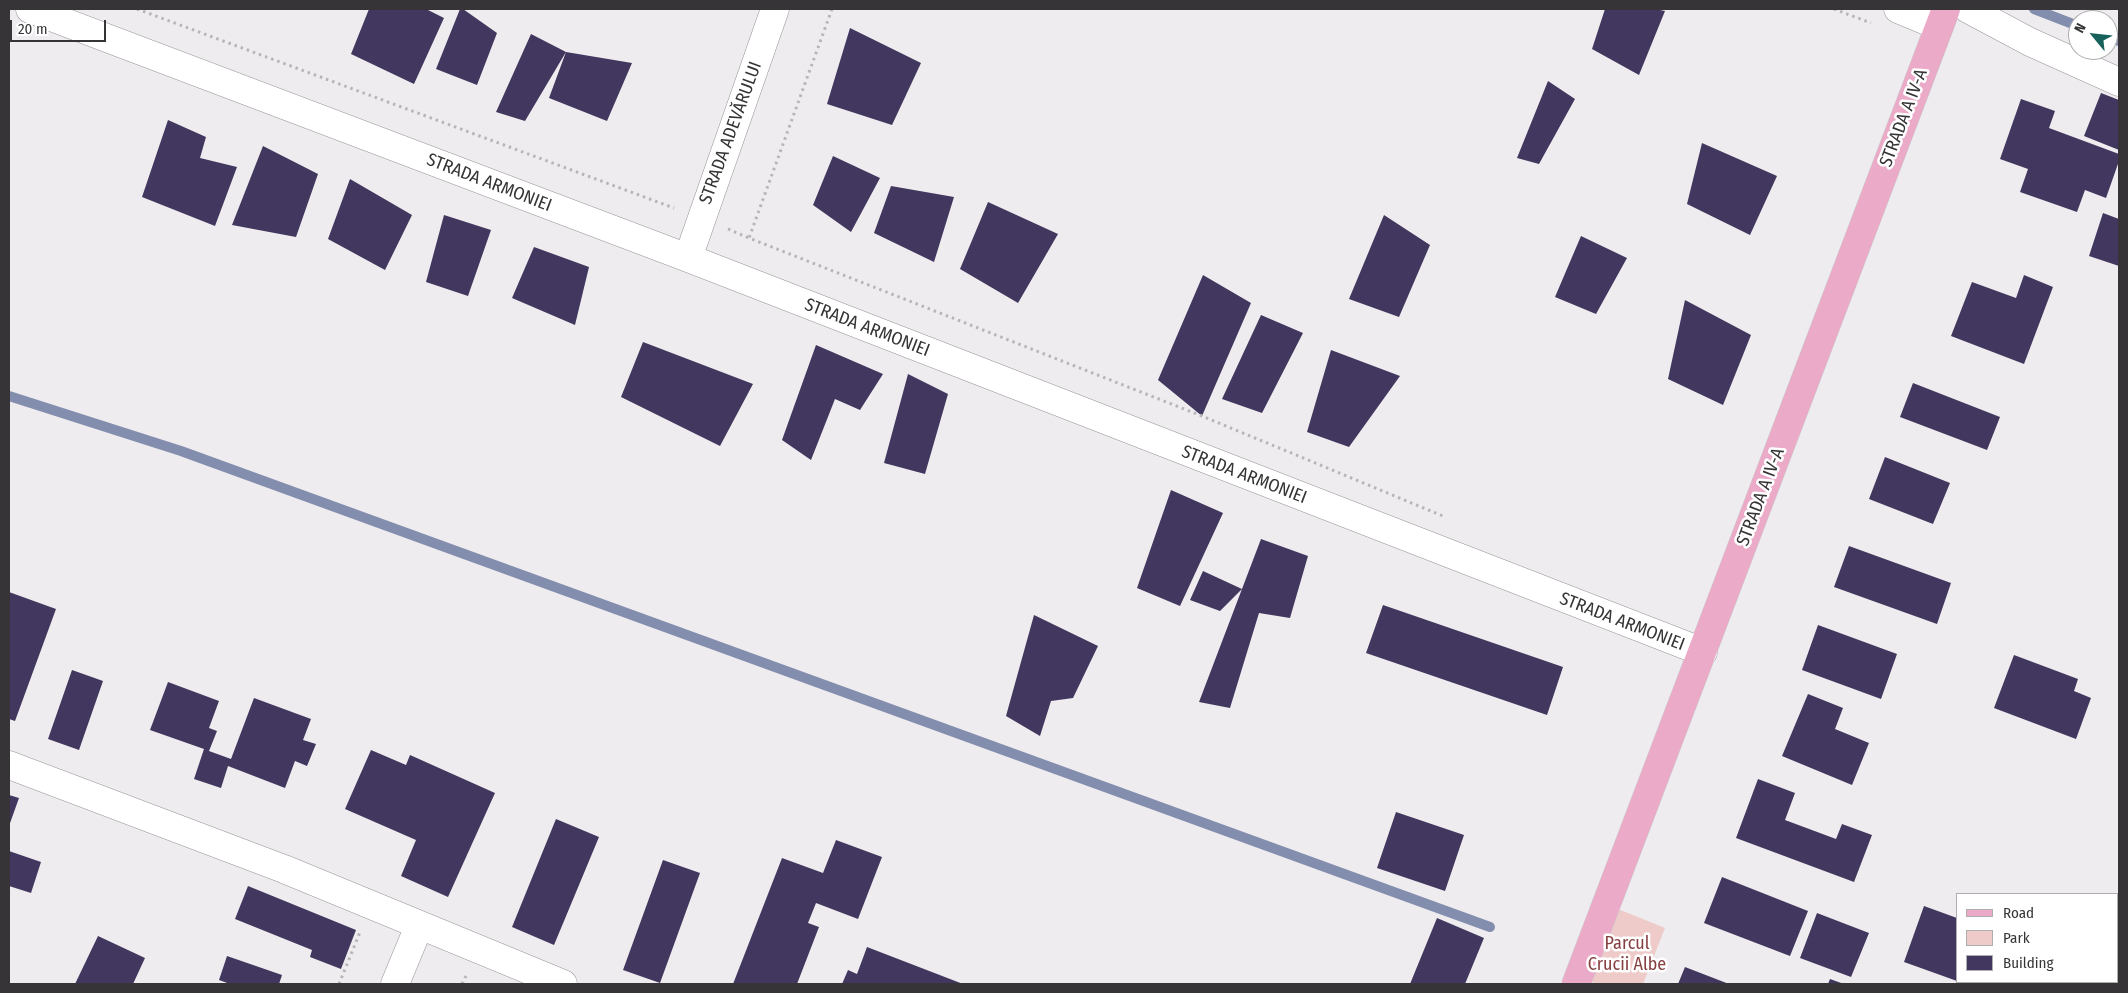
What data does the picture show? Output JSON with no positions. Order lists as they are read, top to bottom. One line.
{"streets":{"main road":["STRADA A IV-A"],"street":["STRADA ADEVĂRULUI","STRADA ARMONIEI"]},"crossings":[["STRADA A IV-A","STRADA ARMONIEI"],["STRADA ADEVĂRULUI","STRADA ARMONIEI"]],"parks":["Parcul Crucii Albe"],"legend":["Road","Park","Building"],"scale_bar":"20 m","north":"top left"}
